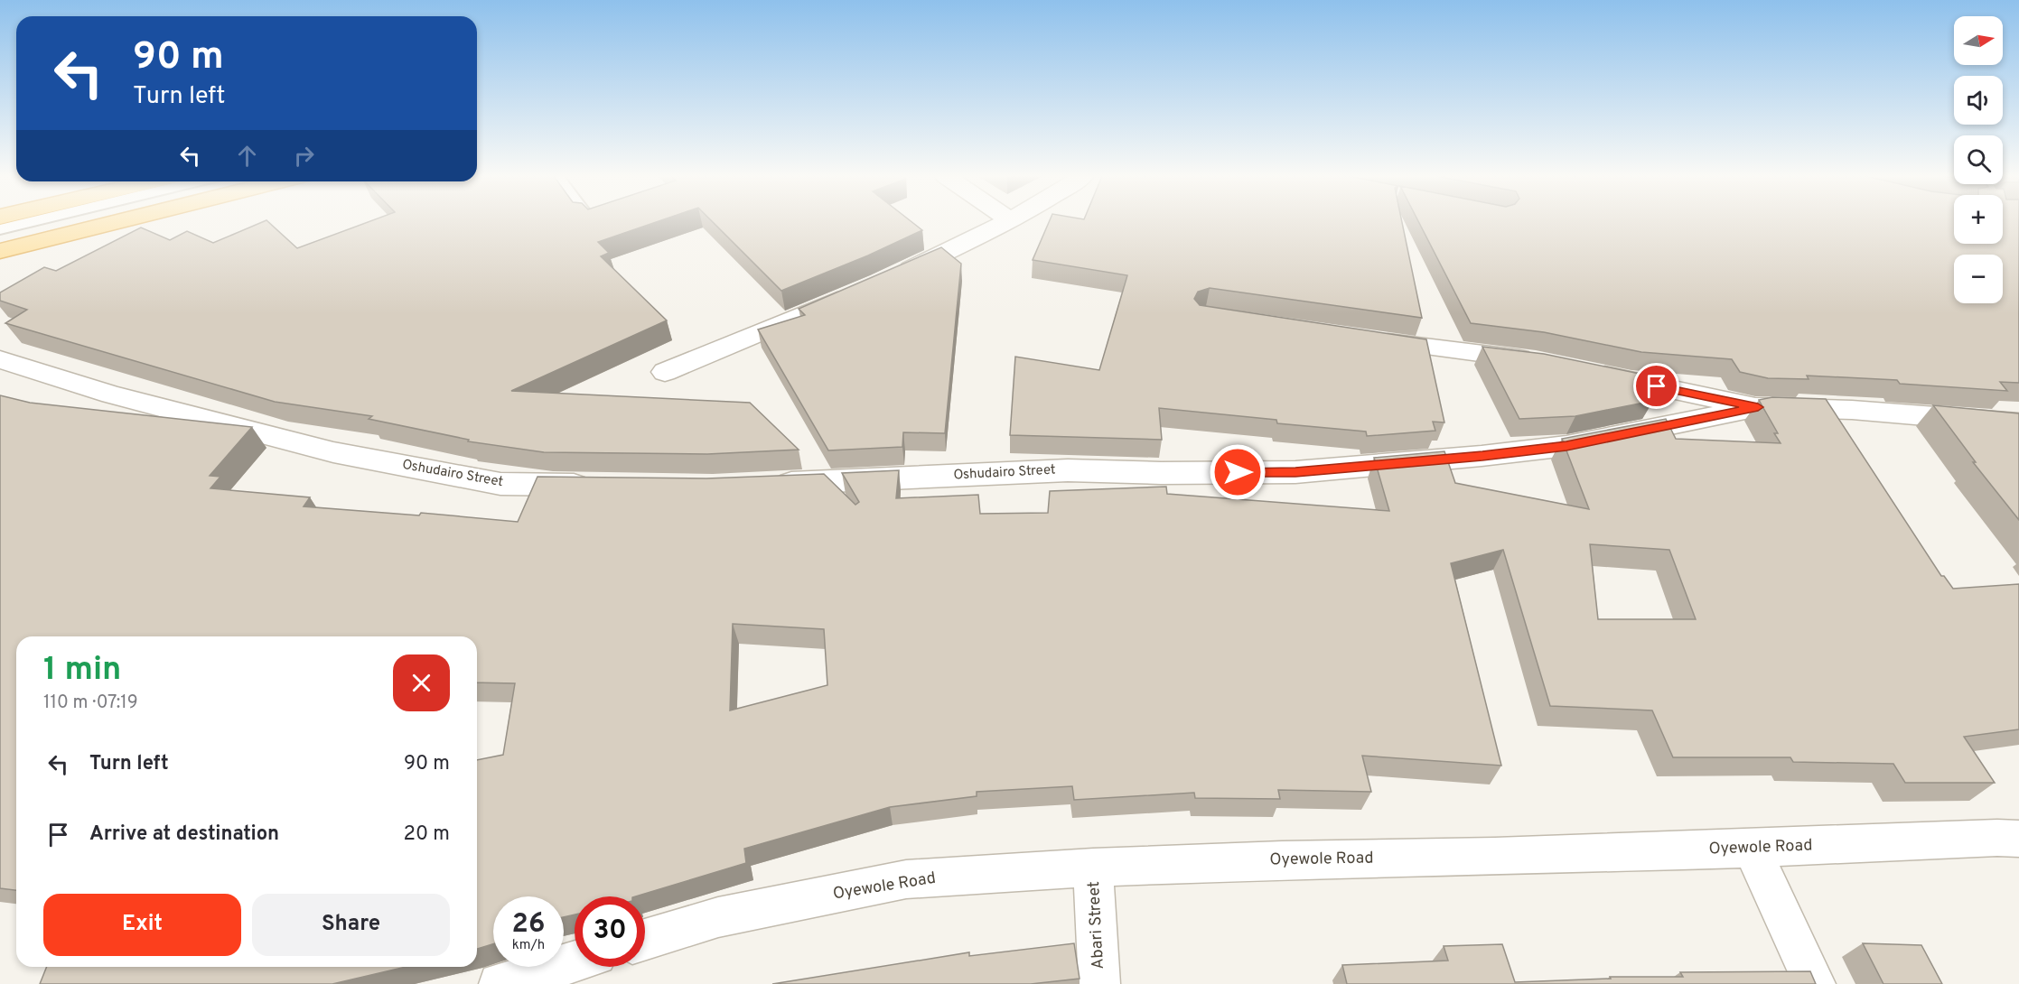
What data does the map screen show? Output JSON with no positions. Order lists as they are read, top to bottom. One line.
{"streets":{"street":["Oshudairo Street","Oyewole Road","Abari Street"]},"crossings":[["Oyewole Road","Abari Street"]],"north":"right","page":{"map_buttons":["+","−"],"turn":["90 m","Turn left"],"heading":["1 min","110 m · 07:19"],"list":[{"name":"Turn left","value":"90 m"},{"name":"Arrive at destination","value":"20 m"}],"buttons":["Exit","Share"],"speed":"26 km/h","limit":"30"}}
